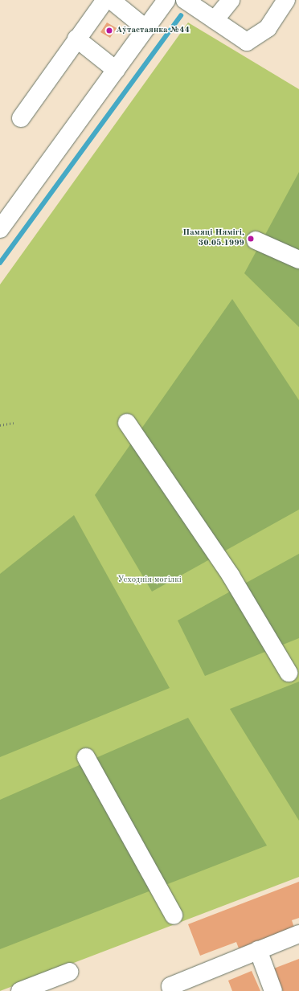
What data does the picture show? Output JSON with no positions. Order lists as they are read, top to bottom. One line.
{"parks":["Усходнія могілкі"],"places":["Аўтастаянка №44","Памяці Нямігі, 30.05.1999"]}
